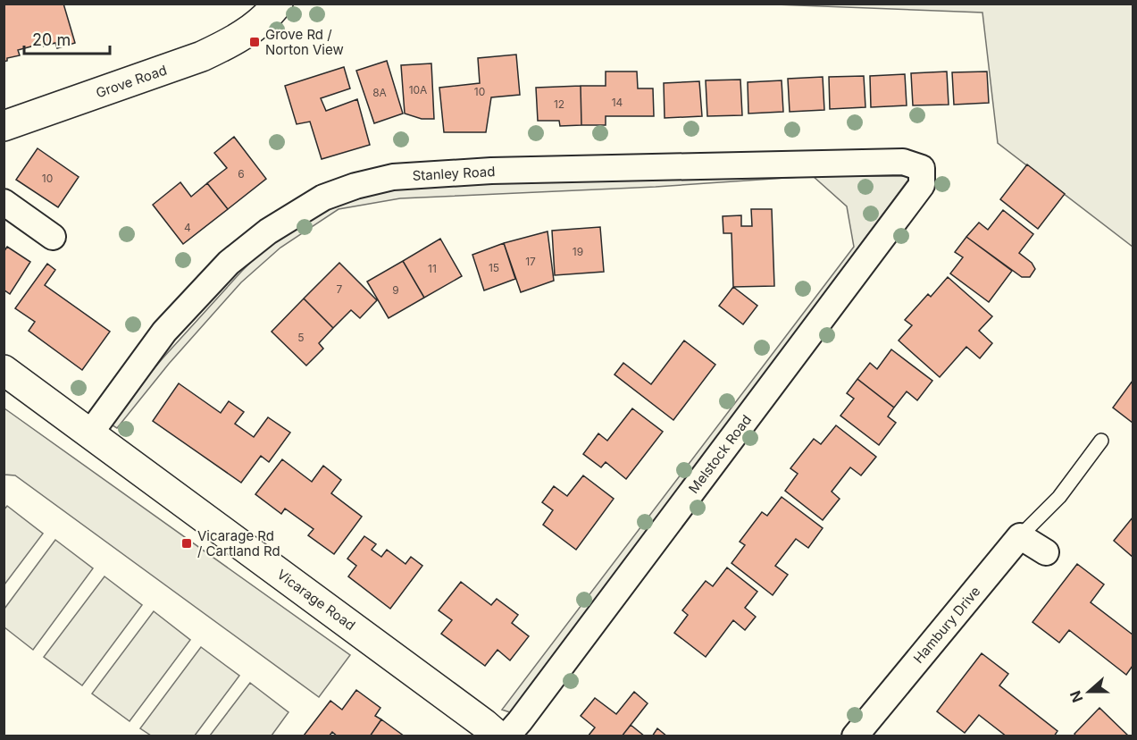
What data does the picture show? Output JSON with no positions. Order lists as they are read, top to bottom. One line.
{"streets":{"main road":["Grove Road","Vicarage Road"],"street":["Stanley Road","Melstock Road","Hambury Drive"]},"crossings":[["Stanley Road","Melstock Road"],["Stanley Road","Vicarage Road"]],"places":{"transit":["Grove Rd / Norton View","Vicarage Rd / Cartland Rd"]},"house_numbers":["10A","10","8A","14","12","6","10","4","19","17","15","11","7","9","5"],"scale_bar":"20 m","north":"left"}
